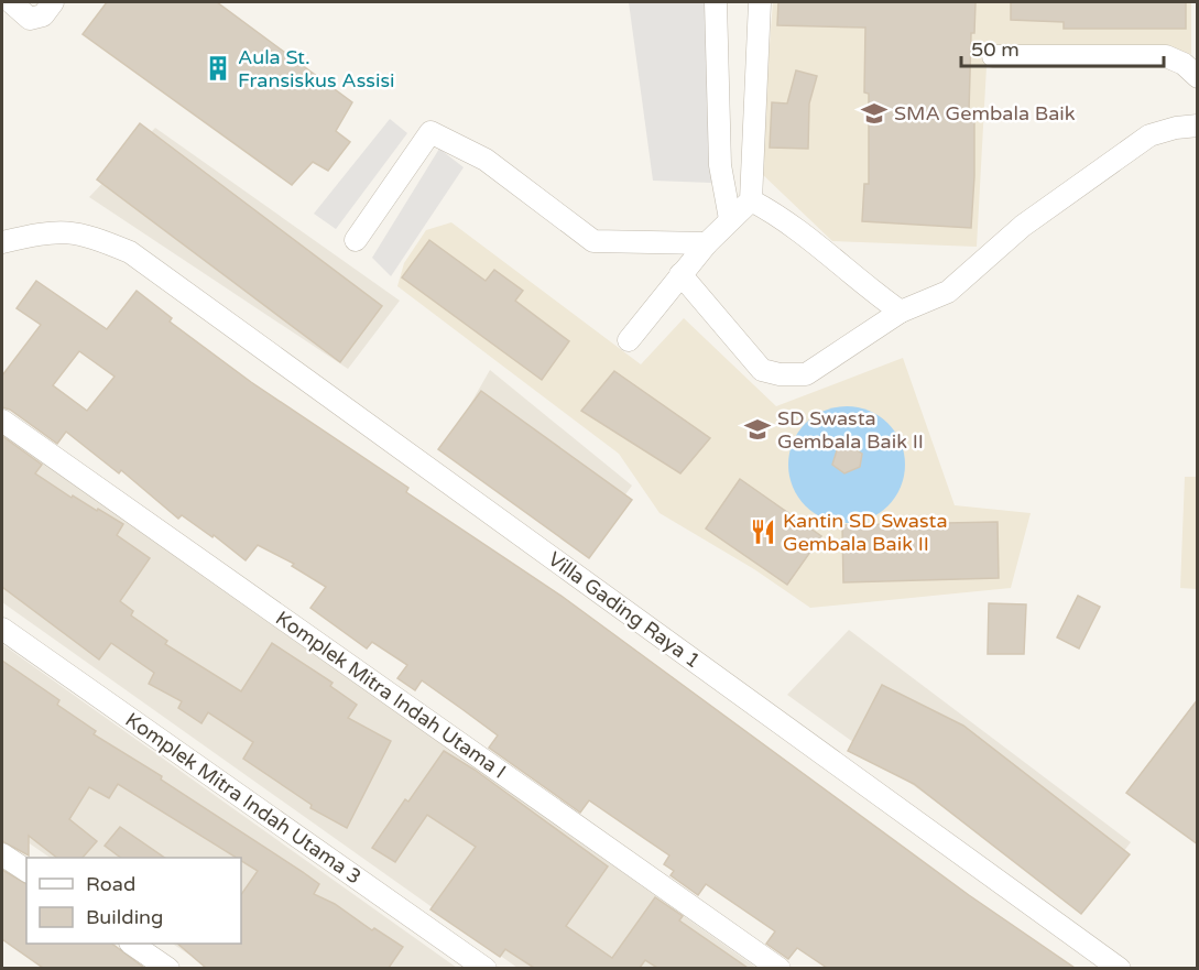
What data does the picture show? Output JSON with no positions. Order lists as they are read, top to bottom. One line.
{"streets":{"street":["Villa Gading Raya 1","Komplek Mitra Indah Utama I","Komplek Mitra Indah Utama 3"]},"places":{"building":["Aula St. Fransiskus Assisi"],"school or university":["SMA Gembala Baik","SD Swasta Gembala Baik II"],"restaurant":["Kantin SD Swasta Gembala Baik II"]},"legend":["Road","Building"],"scale_bar":"50 m"}
